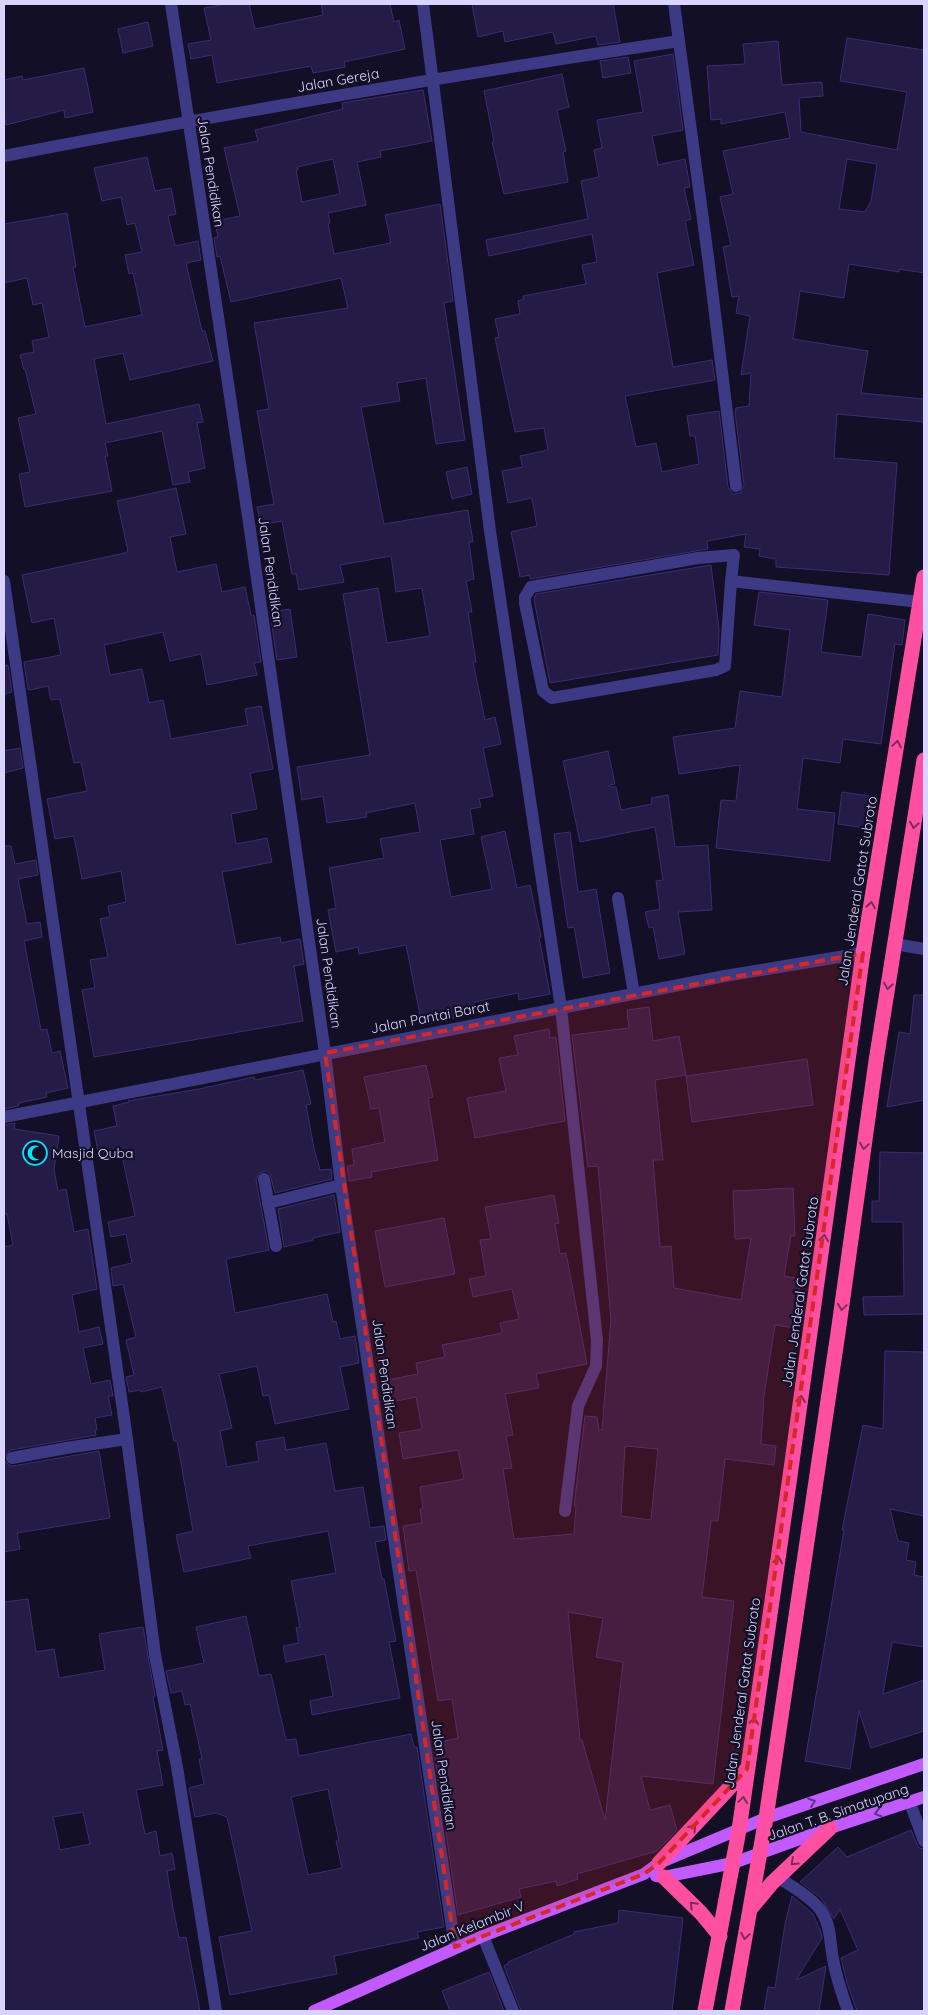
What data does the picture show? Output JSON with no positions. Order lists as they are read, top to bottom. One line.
{"streets":{"highway":["Jalan Jenderal Gatot Subroto"],"main road":["Jalan T. B. Simatupang","Jalan Kelambir V"],"street":["Jalan Gereja","Jalan Pendidikan","Jalan Pantai Barat"]},"crossings":[["Jalan Gereja","Jalan Pendidikan"],["Jalan Pendidikan","Jalan Pantai Barat"],["Jalan Pendidikan","Jalan Kelambir V"],["Jalan Jenderal Gatot Subroto","Jalan Pantai Barat"],["Jalan Jenderal Gatot Subroto","Jalan Kelambir V"],["Jalan T. B. Simatupang","Jalan Kelambir V"]],"places":{"mosque":["Masjid Quba"]}}
